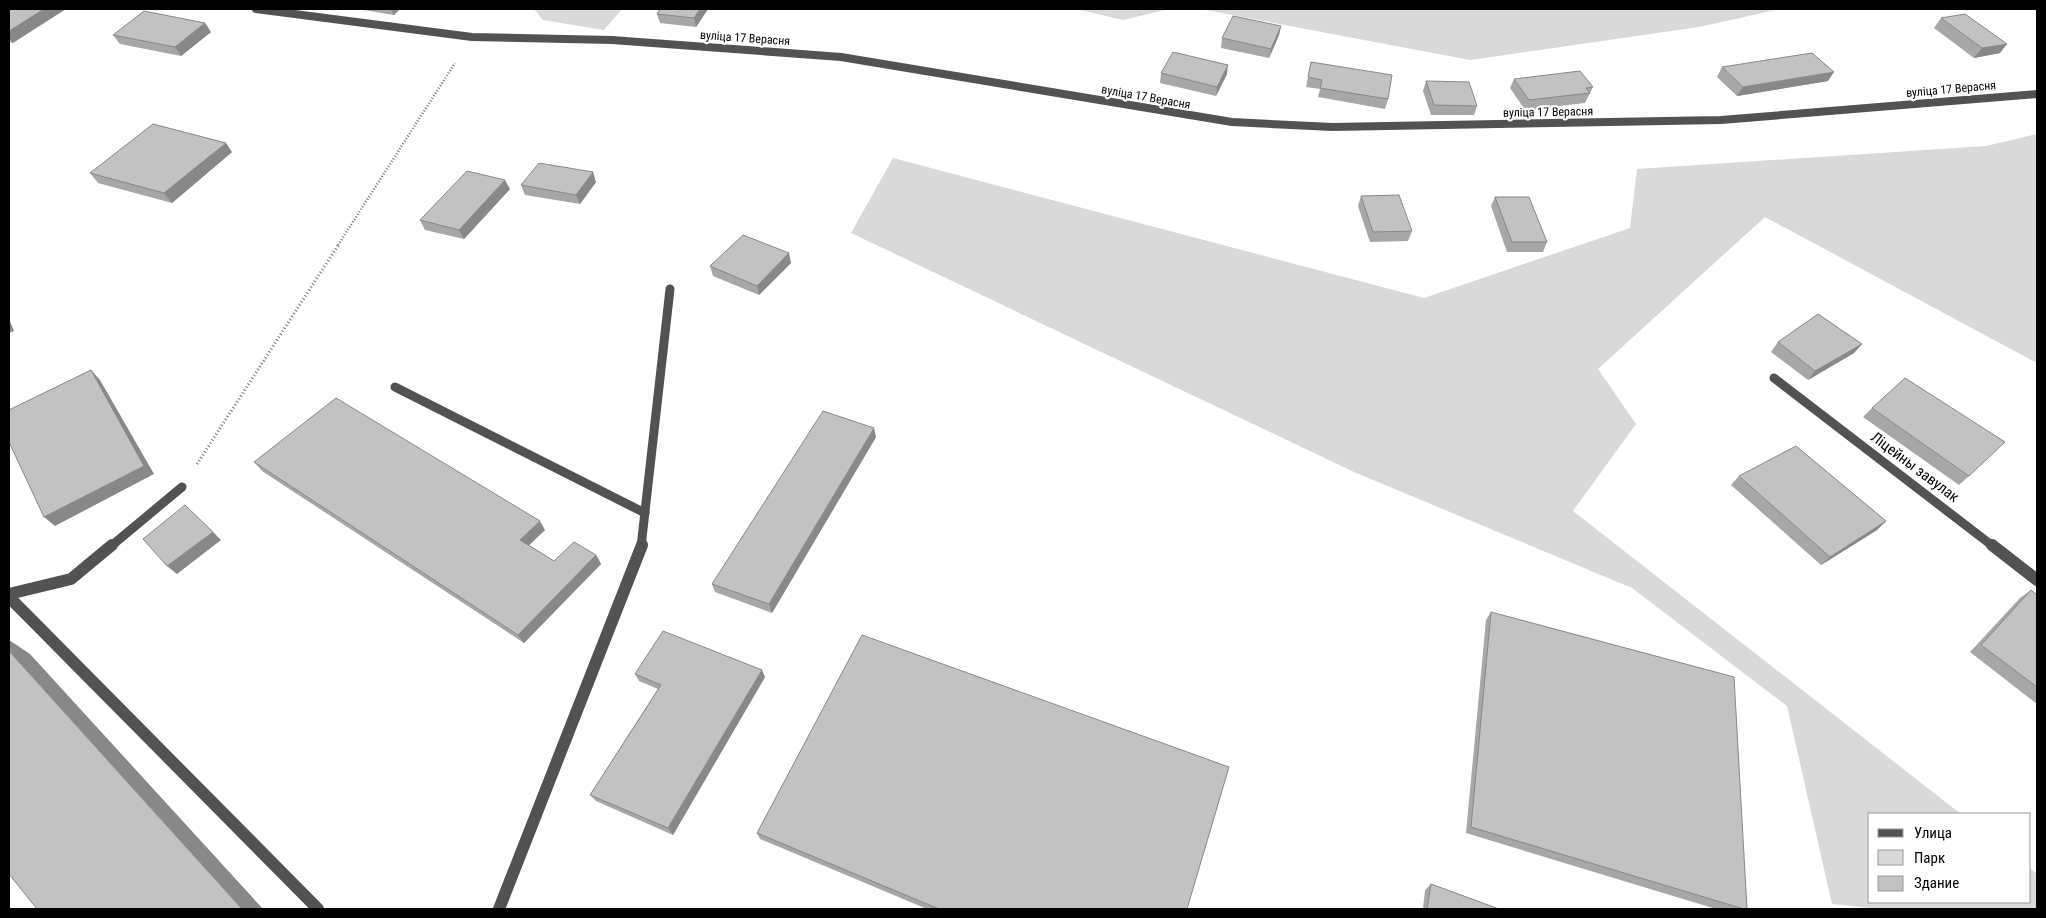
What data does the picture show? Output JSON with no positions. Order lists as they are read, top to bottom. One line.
{"streets":{"street":["вуліца 17 Верасня","Ліцейны завулак"]},"legend":["Улица","Парк","Здание"]}
